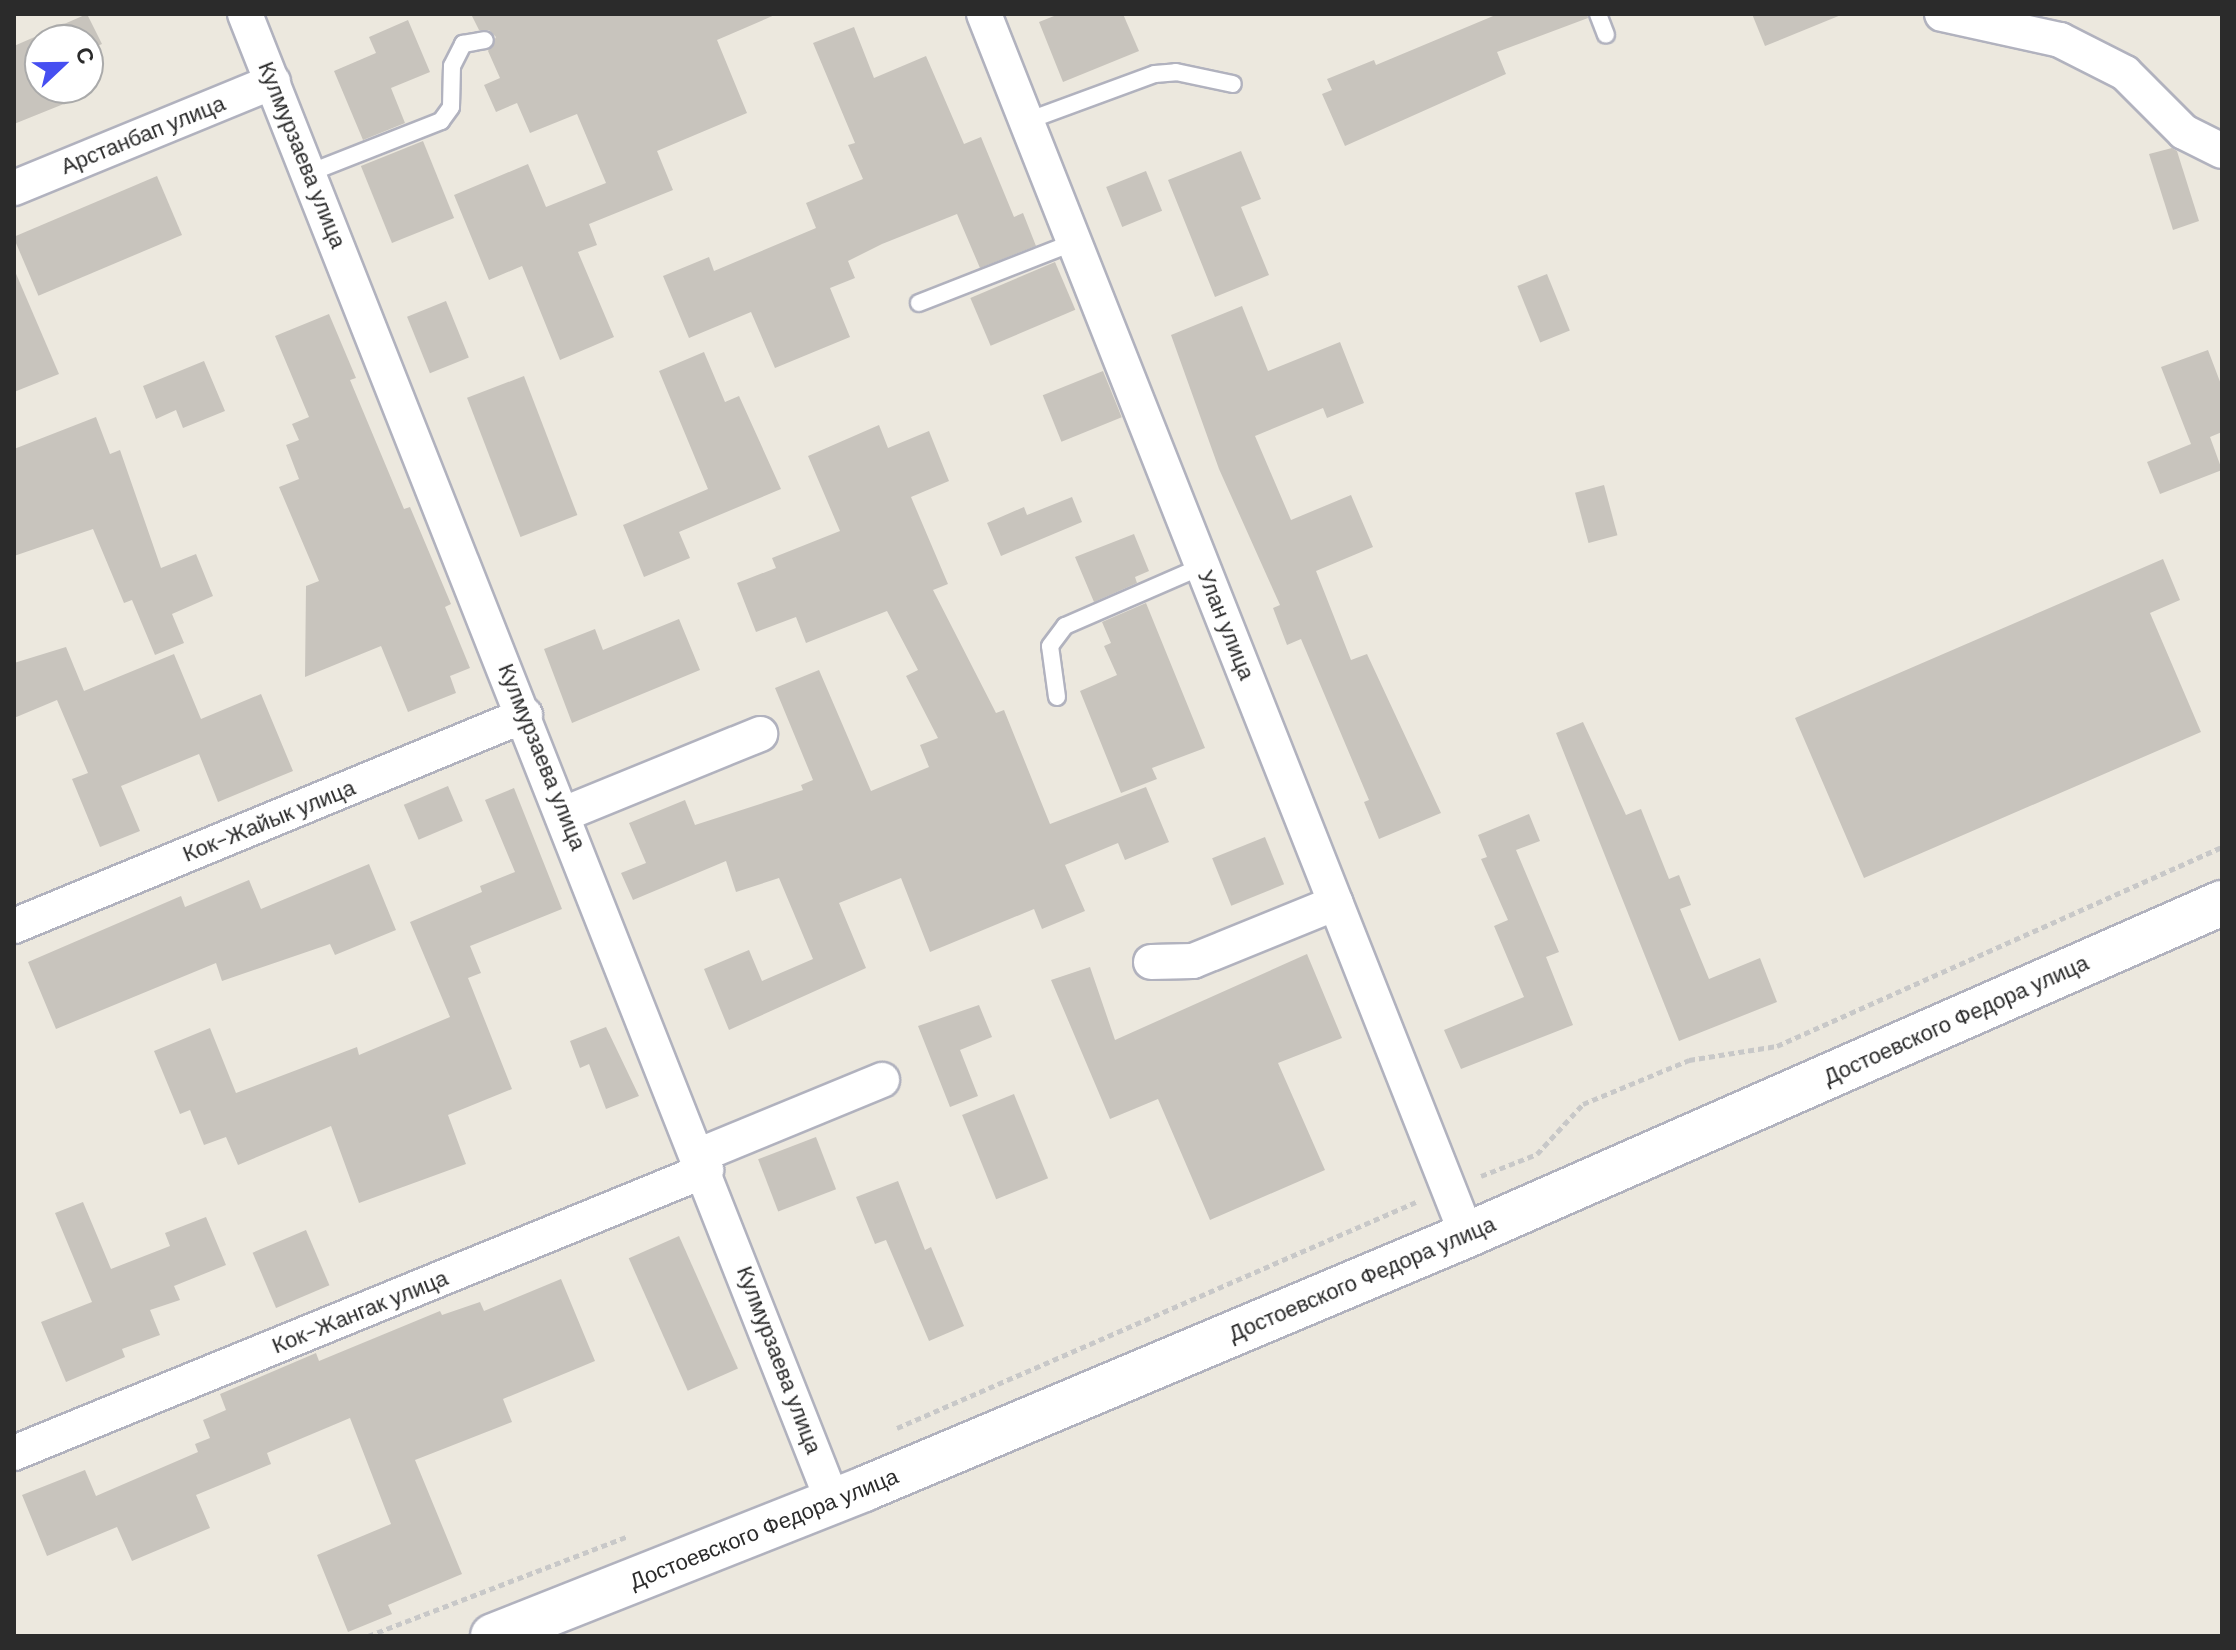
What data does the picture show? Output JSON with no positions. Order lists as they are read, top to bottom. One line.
{"streets":{"main road":["Достоевского Федора улица"],"street":["Арстанбап улица","Кулмурзаева улица","Улан улица","Кок-Жайык улица","Кок-Жангак улица"]},"crossings":[["Арстанбап улица","Кулмурзаева улица"],["Кулмурзаева улица","Кок-Жайык улица"],["Кулмурзаева улица","Достоевского Федора улица"],["Кулмурзаева улица","Кок-Жангак улица"],["Улан улица","Достоевского Федора улица"]],"north":"right"}
